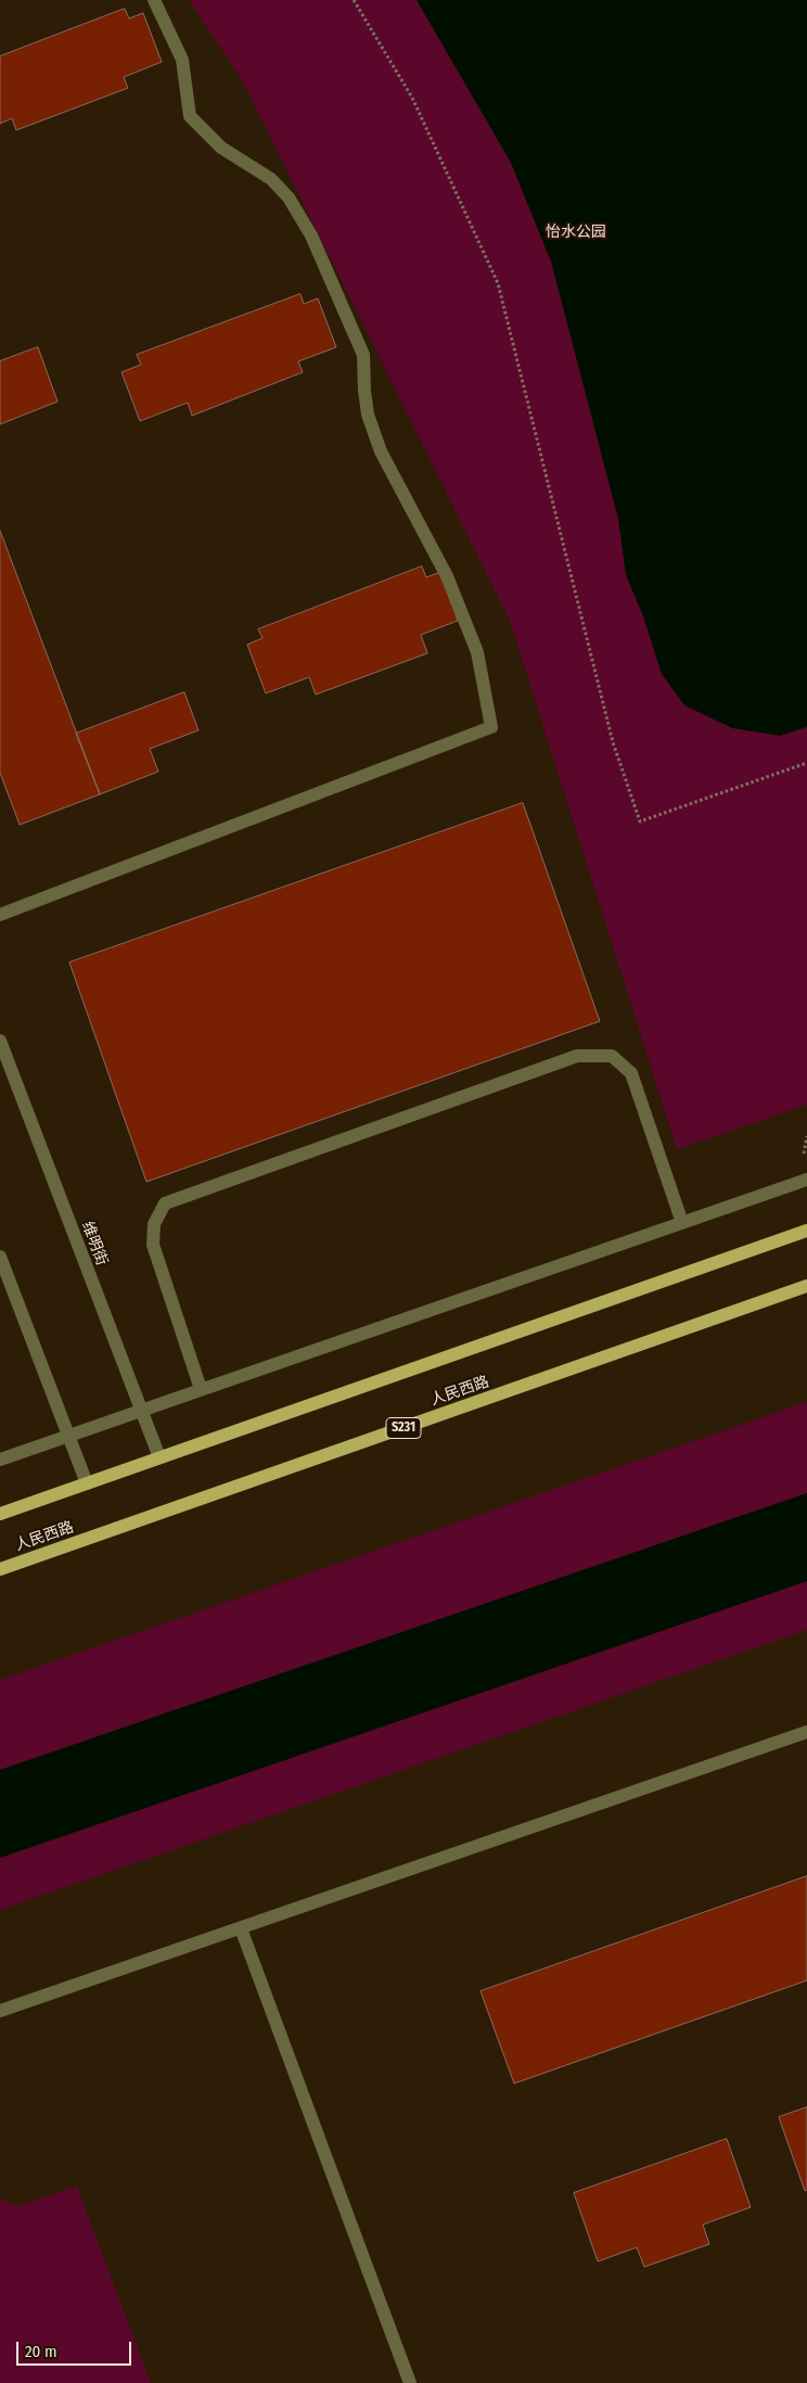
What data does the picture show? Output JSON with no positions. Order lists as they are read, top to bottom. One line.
{"streets":{"main road":["人民西路","S231"],"street":["维明街"]},"parks":["怡水公园"],"scale_bar":"20 m"}
